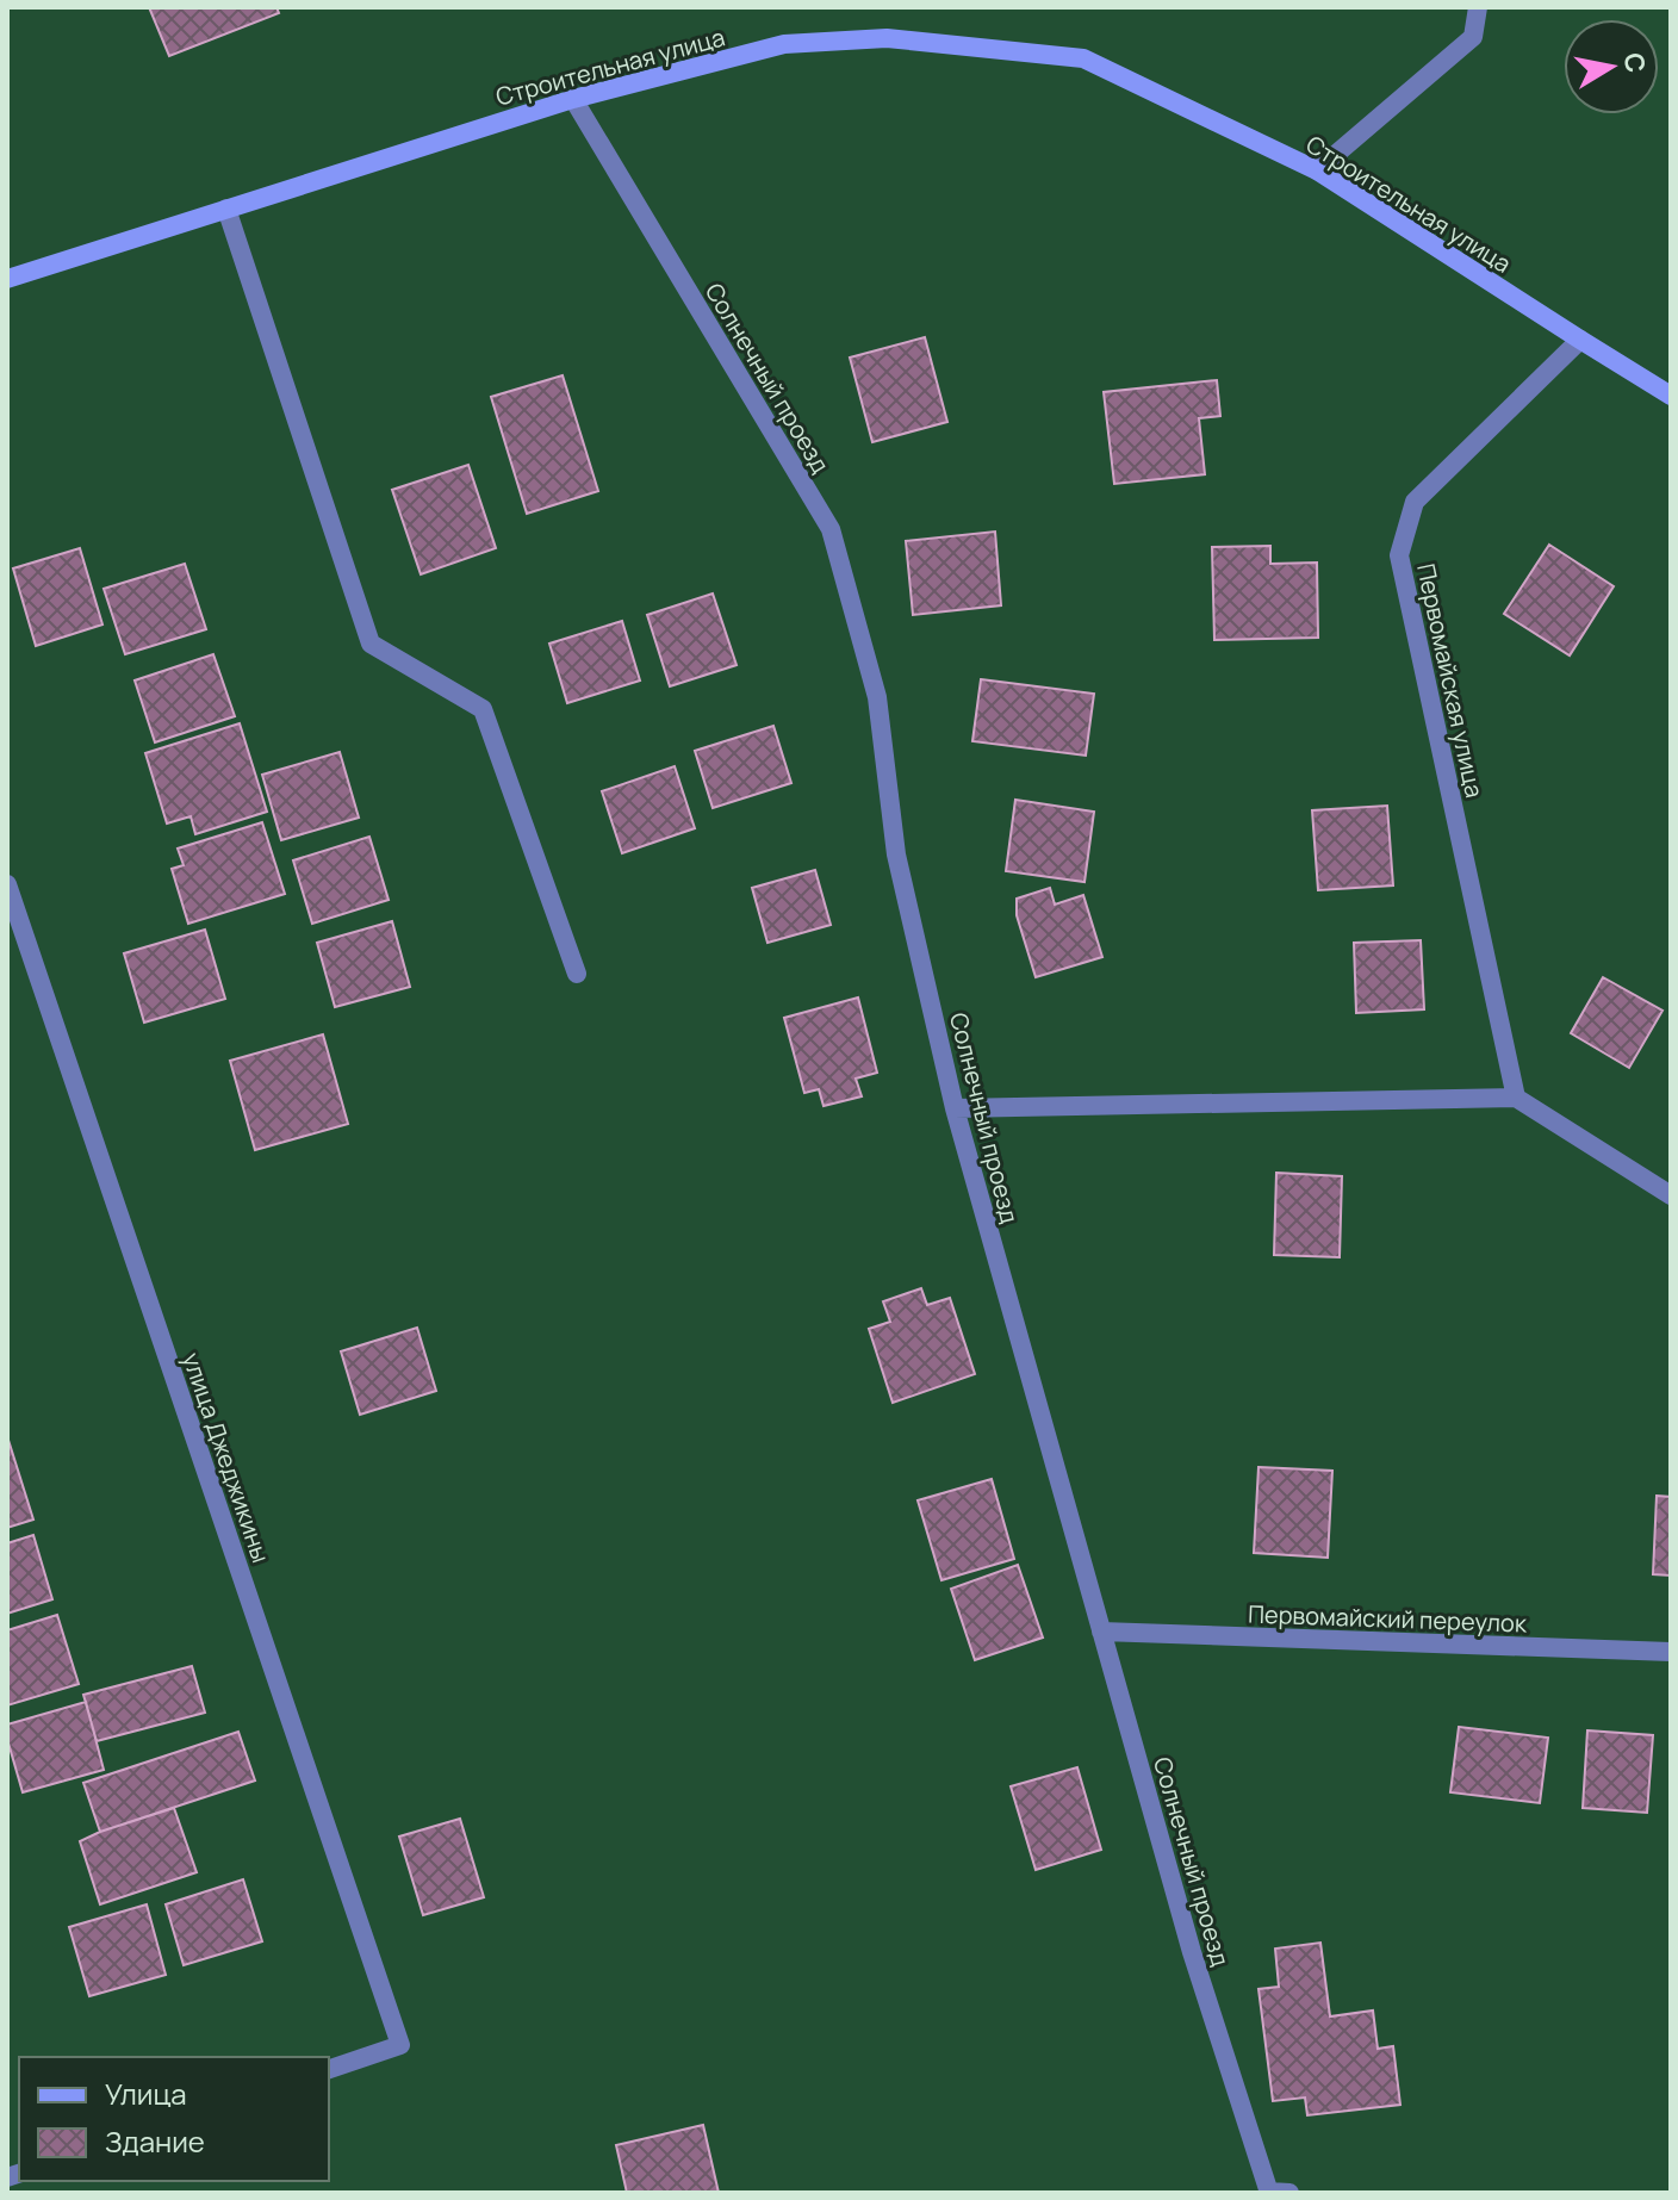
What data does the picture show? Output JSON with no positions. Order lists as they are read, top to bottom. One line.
{"streets":{"street":["Строительная улица","Солнечный проезд","Первомайская улица","улица Джеджикины","Первомайский переулок"]},"crossings":[["Строительная улица","Солнечный проезд"],["Строительная улица","Первомайская улица"],["Солнечный проезд","Первомайский переулок"]],"legend":["Улица","Здание"],"north":"right"}
